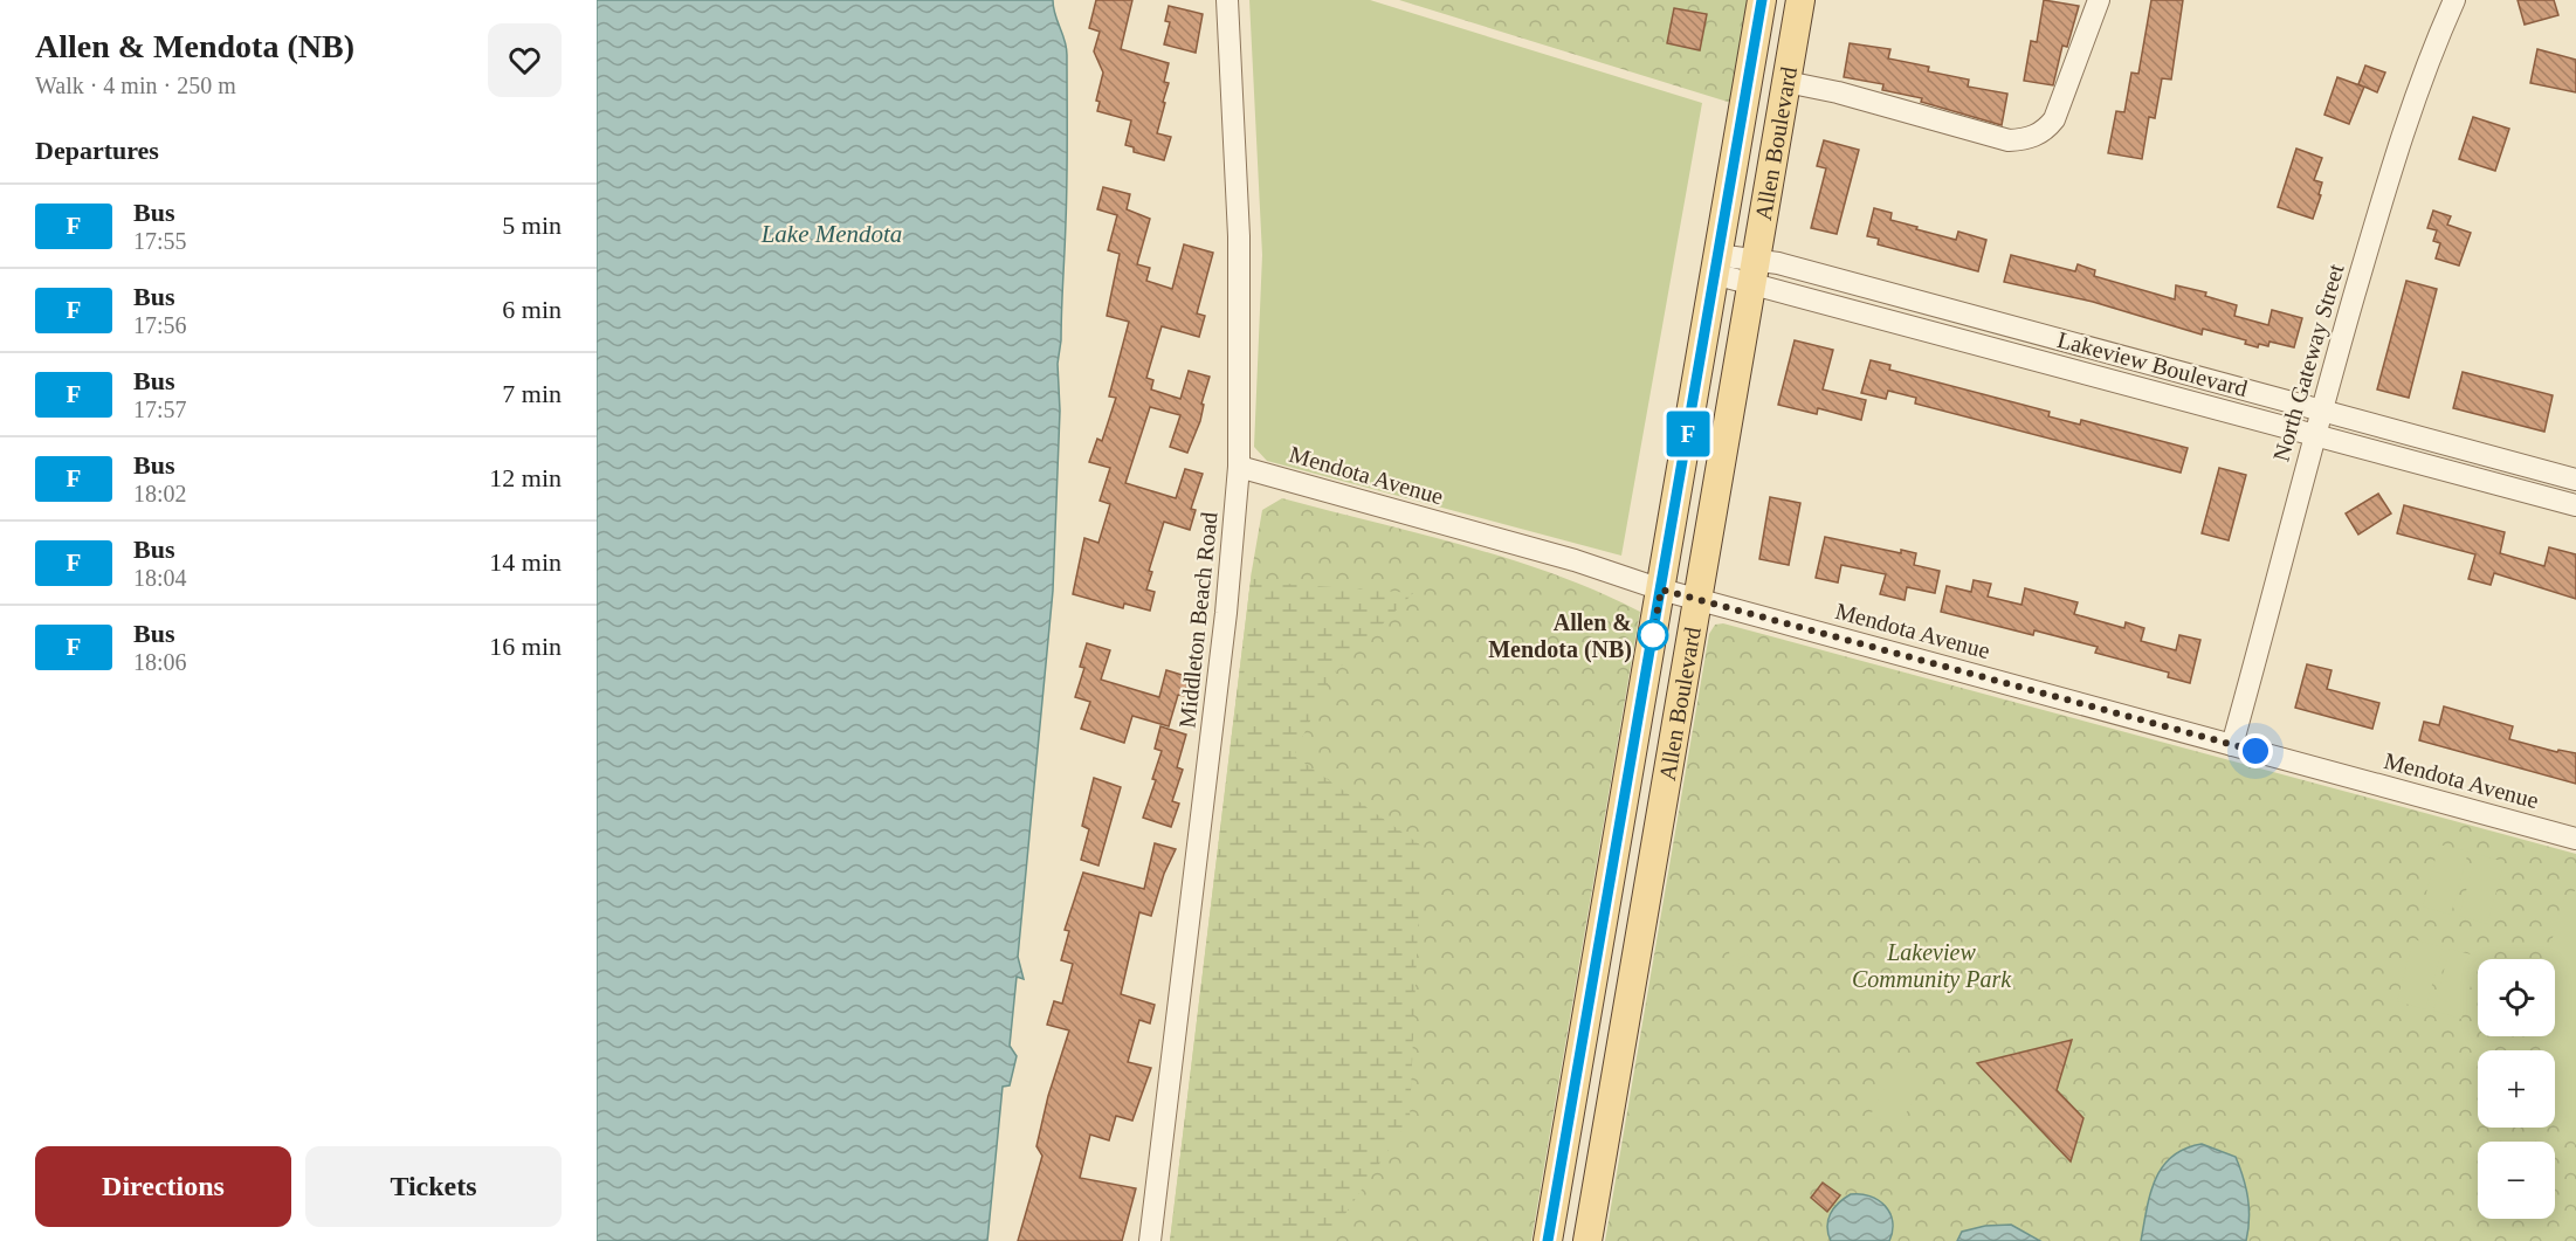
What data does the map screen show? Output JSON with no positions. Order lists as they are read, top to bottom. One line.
{"streets":{"main road":["Allen Boulevard"],"street":["North Gateway Street","Lakeview Boulevard","Mendota Avenue","Middleton Beach Road"]},"crossings":[["Allen Boulevard","Lakeview Boulevard"],["Allen Boulevard","Mendota Avenue"],["North Gateway Street","Lakeview Boulevard"],["North Gateway Street","Mendota Avenue"],["Mendota Avenue","Middleton Beach Road"]],"water":["Lake Mendota"],"parks":["Lakeview Community Park"],"places":["Allen & Mendota (NB)"],"lines":["bus line F"],"page":{"heading":[["Allen & Mendota (NB)","Walk · 4 min · 250 m"],"Departures"],"on_map":"F","list":[{"mark":"F","name":"Bus","note":"17:55","value":"5 min"},{"mark":"F","name":"Bus","note":"17:56","value":"6 min"},{"mark":"F","name":"Bus","note":"17:57","value":"7 min"},{"mark":"F","name":"Bus","note":"18:02","value":"12 min"},{"mark":"F","name":"Bus","note":"18:04","value":"14 min"},{"mark":"F","name":"Bus","note":"18:06","value":"16 min"}],"map_buttons":["+","−"],"buttons":["Directions","Tickets"]}}
